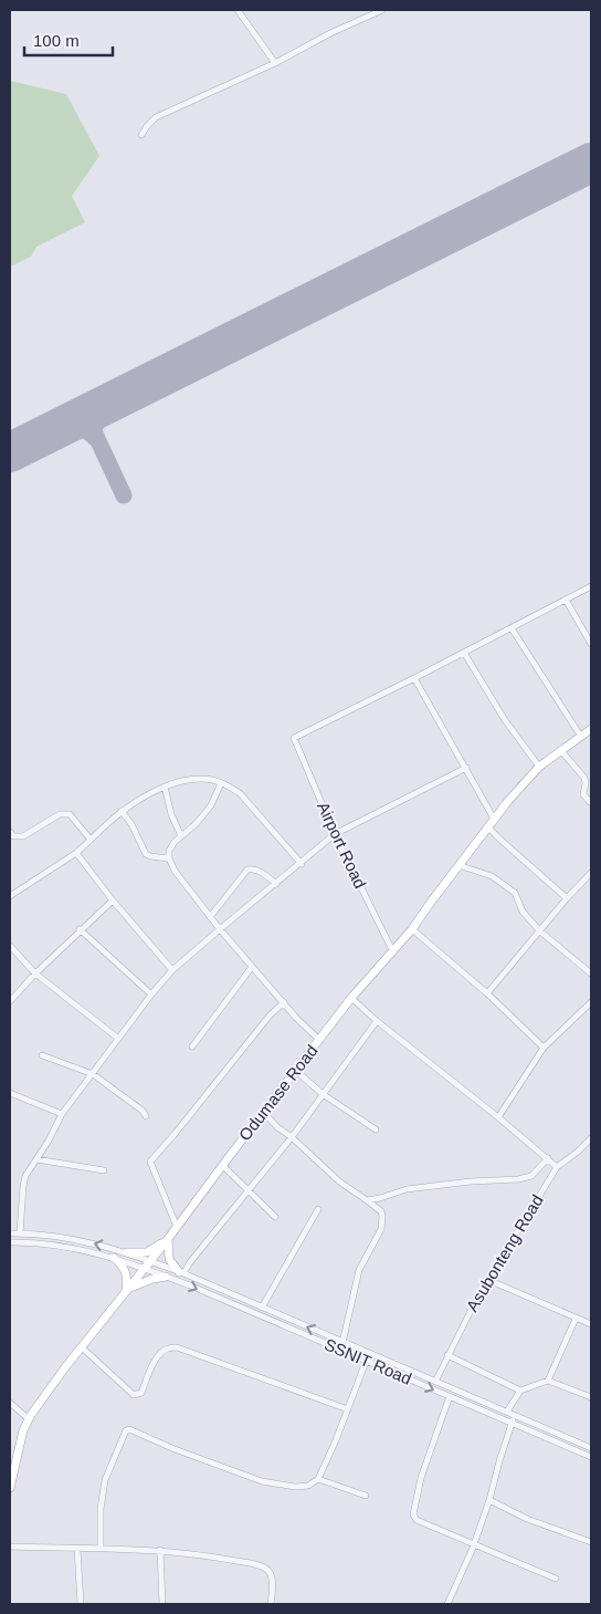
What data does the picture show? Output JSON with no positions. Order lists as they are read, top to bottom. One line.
{"streets":{"main road":["Odumase Road"],"street":["Airport Road","Asubonteng Road","SSNIT Road"]},"crossings":[["Airport Road","Odumase Road"],["Odumase Road","SSNIT Road"],["Asubonteng Road","SSNIT Road"]],"scale_bar":"100 m"}
